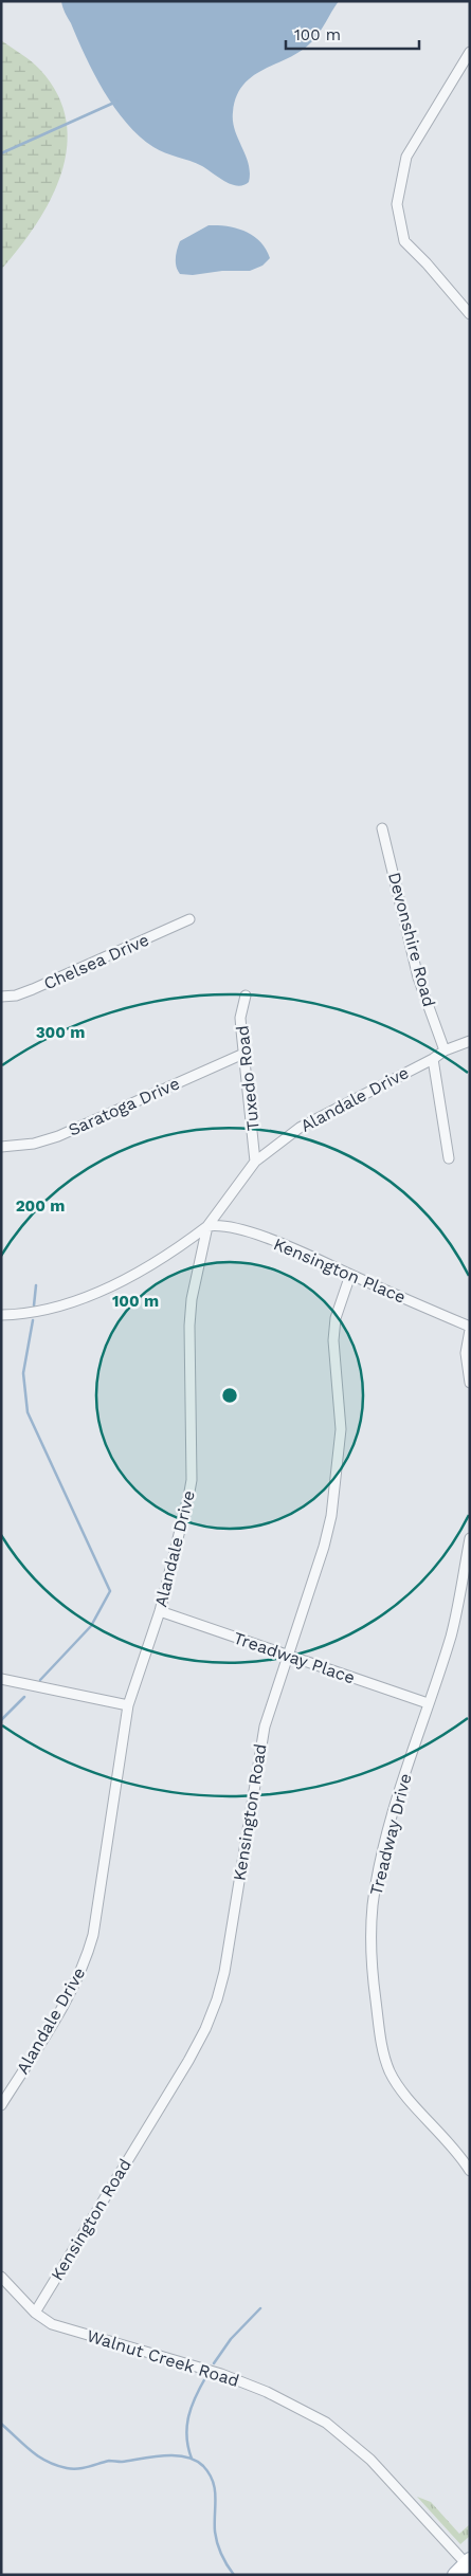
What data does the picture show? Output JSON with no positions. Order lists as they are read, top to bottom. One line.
{"streets":{"street":["Devonshire Road","Chelsea Drive","Tuxedo Road","Alandale Drive","Saratoga Drive","Kensington Place","Treadway Place","Kensington Road","Treadway Drive","Walnut Creek Road"]},"crossings":[["Devonshire Road","Alandale Drive"],["Tuxedo Road","Alandale Drive"],["Tuxedo Road","Saratoga Drive"],["Alandale Drive","Kensington Place"],["Alandale Drive","Treadway Place"],["Kensington Place","Kensington Road"],["Treadway Place","Kensington Road"],["Treadway Place","Treadway Drive"],["Kensington Road","Walnut Creek Road"]],"scale_bar":"100 m","rings":["300 m","200 m","100 m"]}
